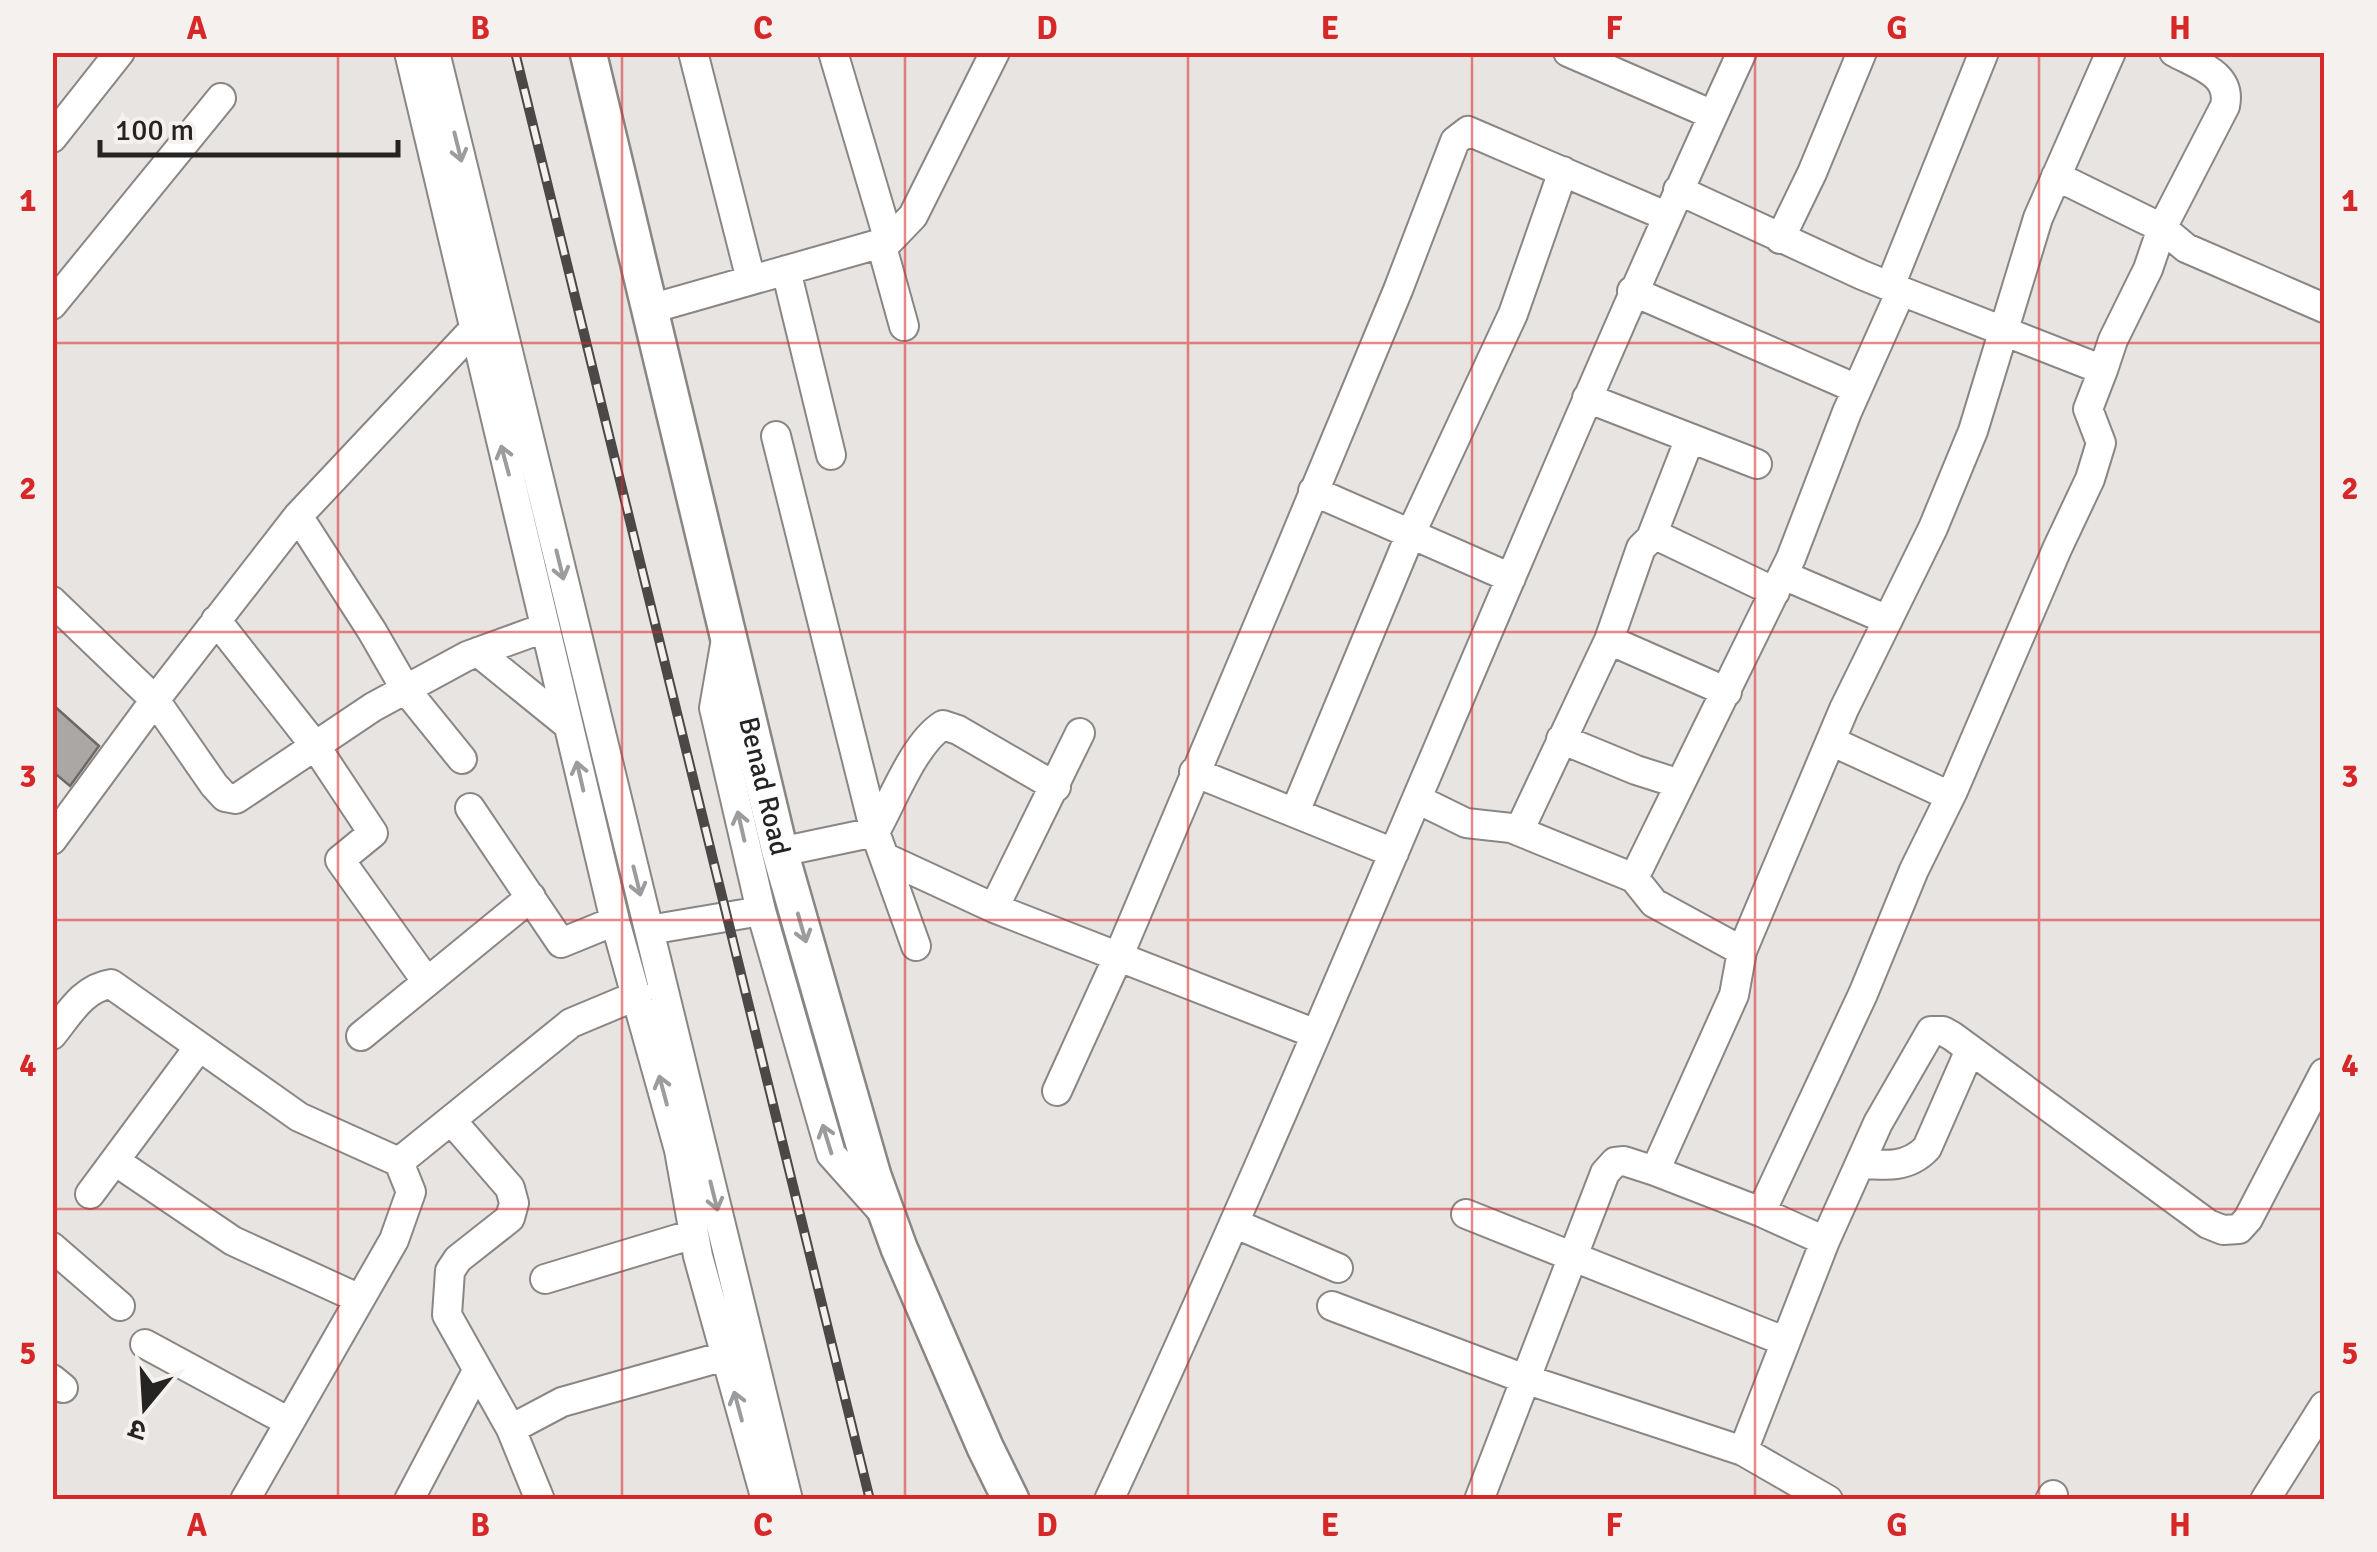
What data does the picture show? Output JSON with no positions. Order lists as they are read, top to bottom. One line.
{"streets":{"main road":["Benad Road"]},"scale_bar":"100 m","north":"bottom","grid":{"columns":["A","B","C","D","E","F","G","H"],"rows":["1","2","3","4","5"]}}
